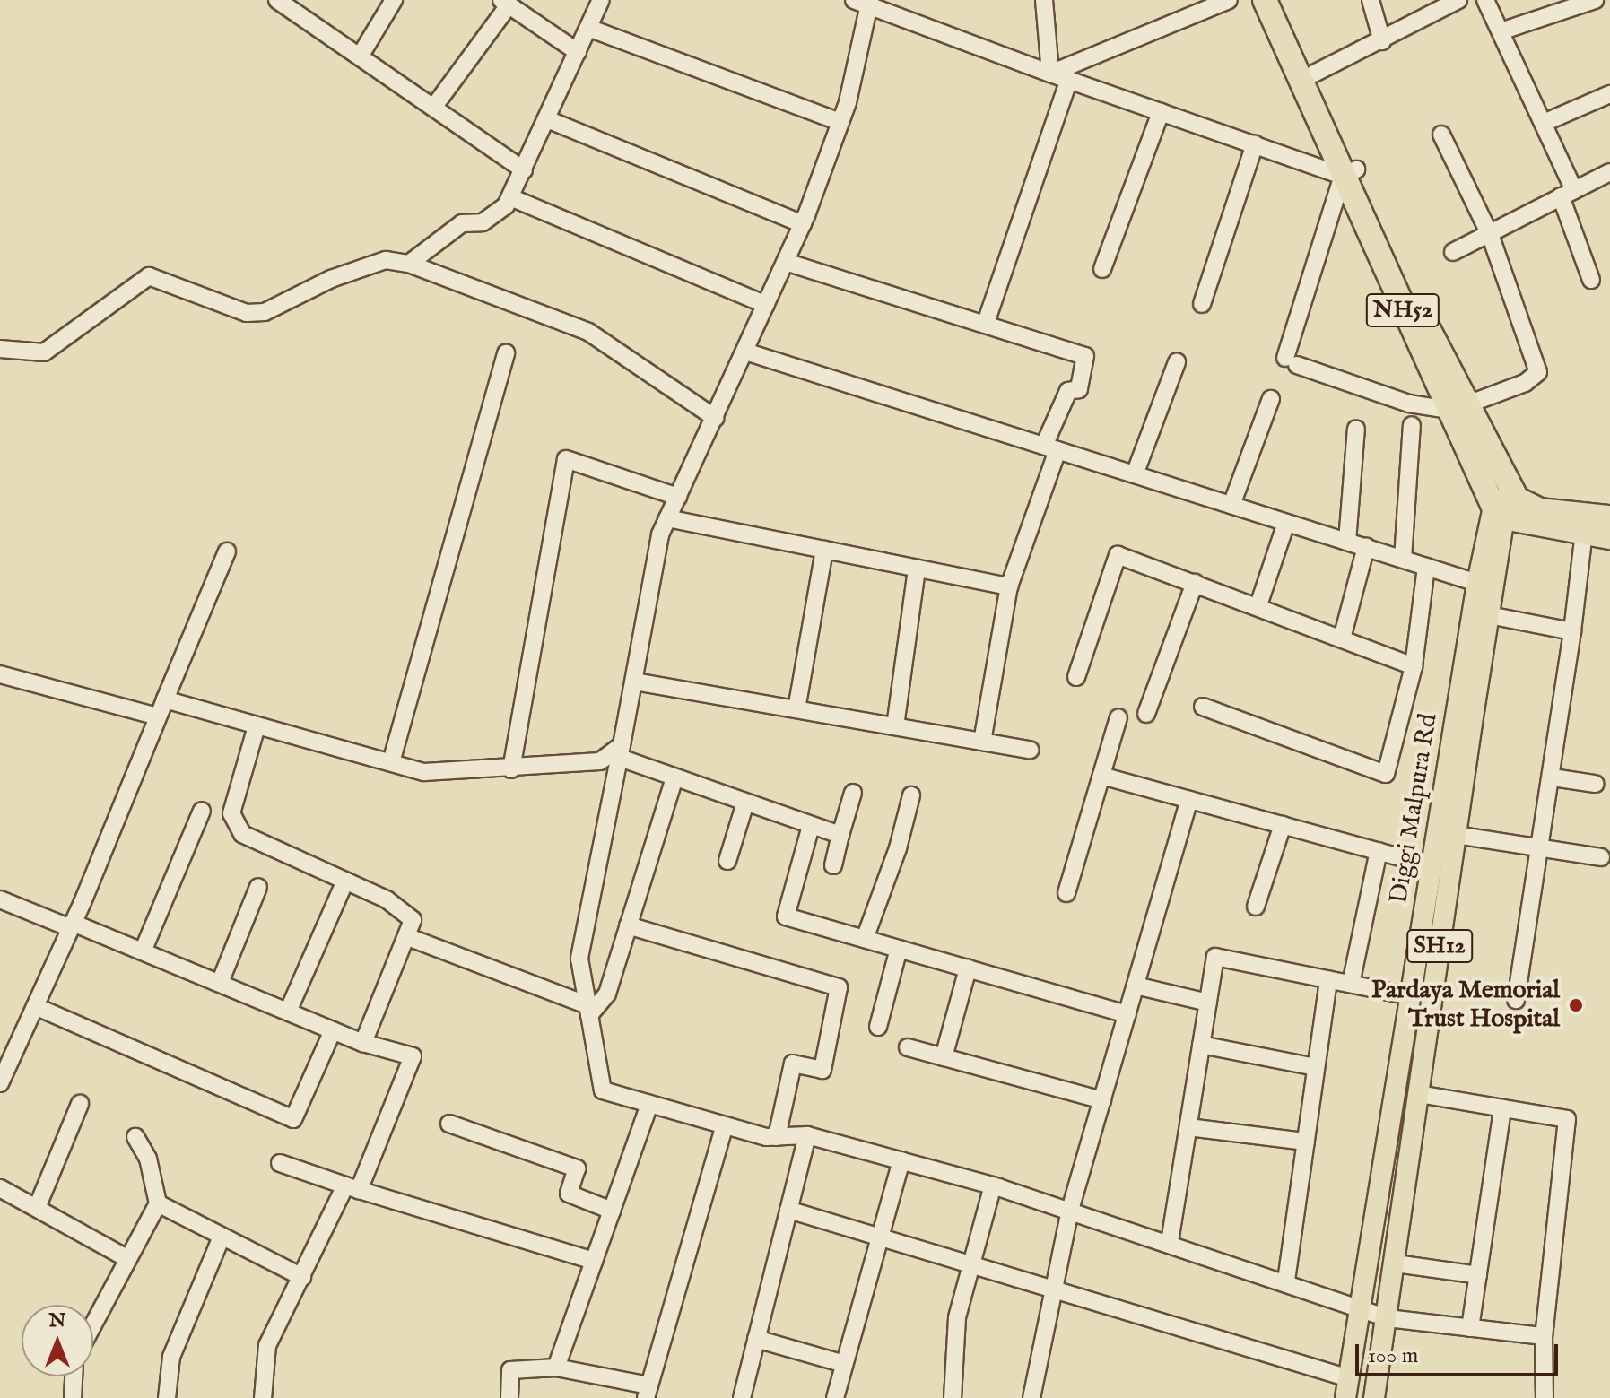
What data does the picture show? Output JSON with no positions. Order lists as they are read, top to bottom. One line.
{"streets":{"highway":["NH52"],"main road":["Diggi Malpura Rd","SH12"]},"crossings":[["NH52","Diggi Malpura Rd"]],"places":["Pardaya Memorial Trust Hospital"],"scale_bar":"100 m","north":"top"}
